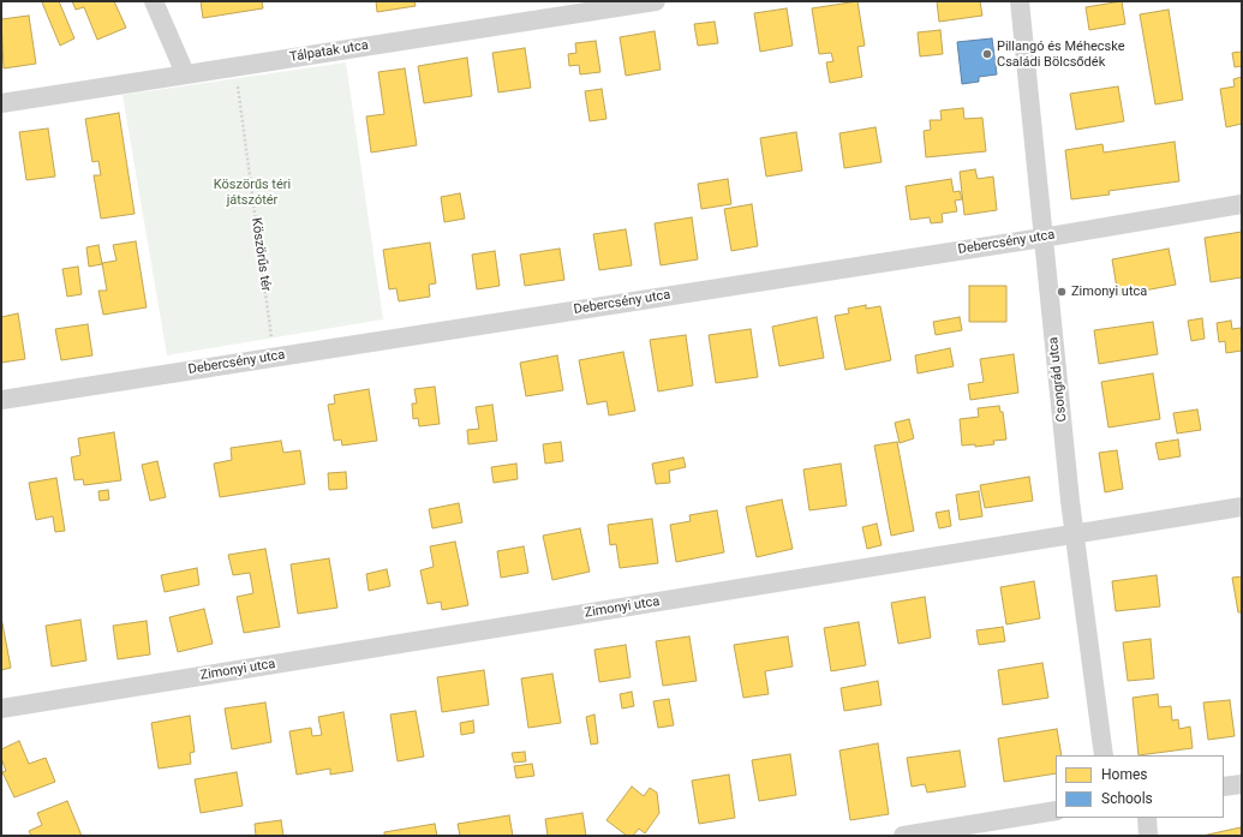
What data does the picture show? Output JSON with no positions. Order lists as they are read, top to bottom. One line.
{"streets":{"street":["Tálpatak utca","Debercsény utca","Csongrád utca","Zimonyi utca"],"path":["Köszörűs tér"]},"crossings":[["Tálpatak utca","Köszörűs tér"],["Debercsény utca","Köszörűs tér"],["Debercsény utca","Csongrád utca"],["Csongrád utca","Zimonyi utca"]],"parks":["Köszörűs téri játszótér"],"places":["Pillangó és Méhecske Családi Bölcsődék","Zimonyi utca"],"legend":["Homes","Schools"]}
